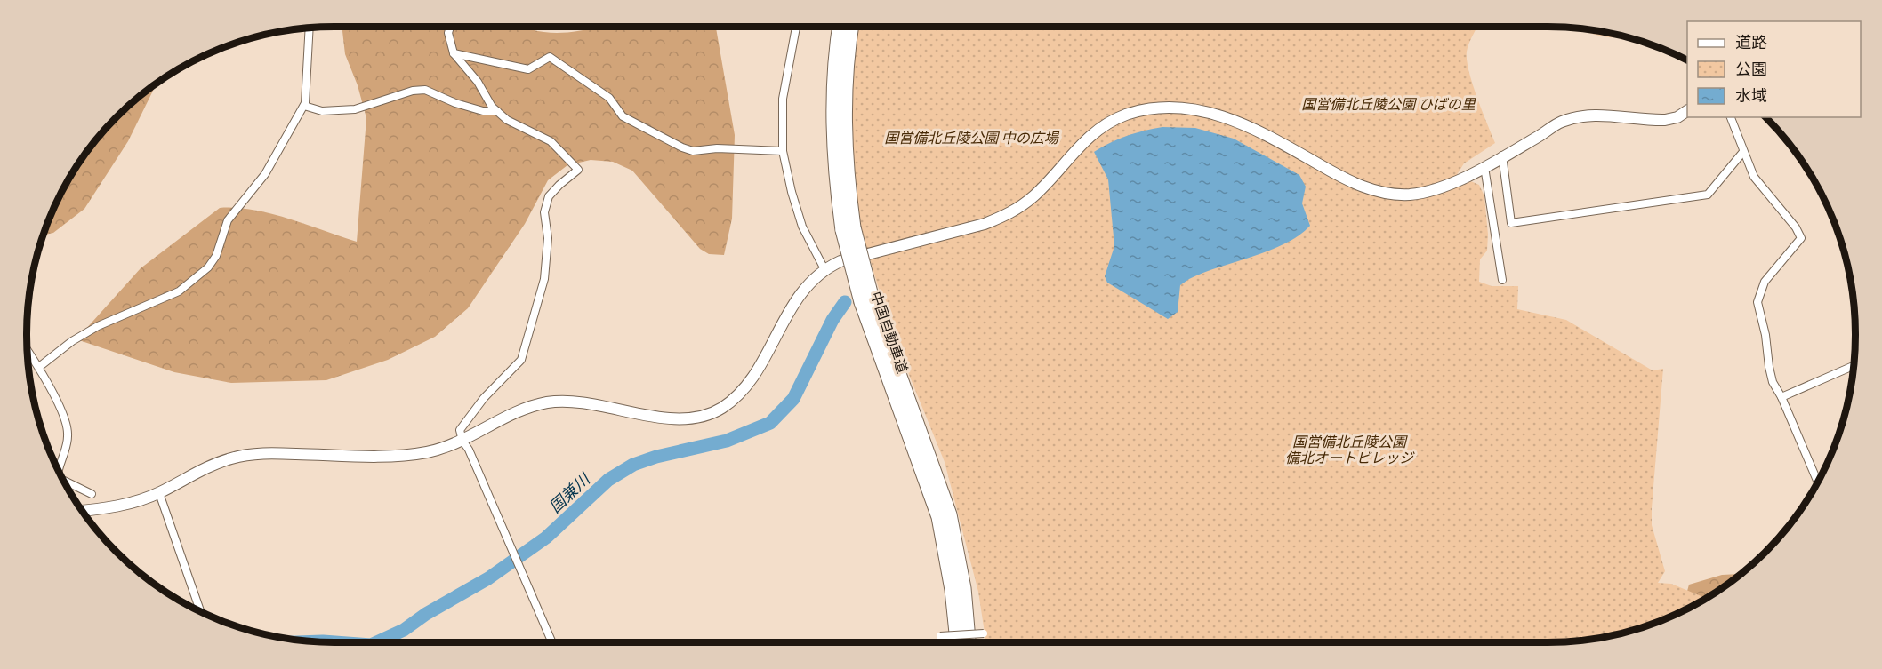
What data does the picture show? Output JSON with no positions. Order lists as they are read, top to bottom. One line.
{"streets":{"highway":["中国自動車道"]},"water":["国兼川"],"parks":["国営備北丘陵公園 ひばの里","国営備北丘陵公園 中の広場","国営備北丘陵公園 備北オートビレッジ"],"legend":["道路","公園","水域"]}
